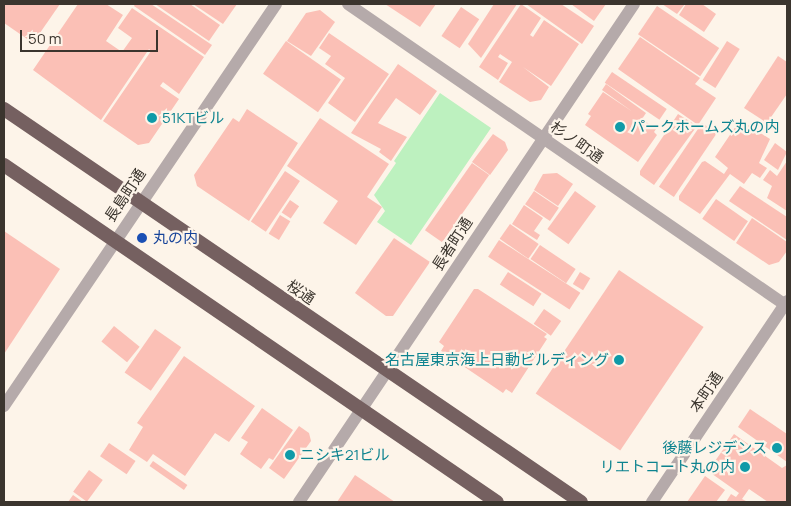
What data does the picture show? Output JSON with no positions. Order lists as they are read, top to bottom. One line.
{"streets":{"highway":["桜通"],"street":["杉ノ町通","長島町通","長者町通","本町通"]},"crossings":[["杉ノ町通","長者町通"],["杉ノ町通","本町通"],["長島町通","桜通"],["長者町通","桜通"]],"places":["51KTビル","パークホームズ丸の内","丸の内","名古屋東京海上日動ビルディング","後藤レジデンス","ニシキ21ビル","リエトコート丸の内"],"scale_bar":"50 m"}
